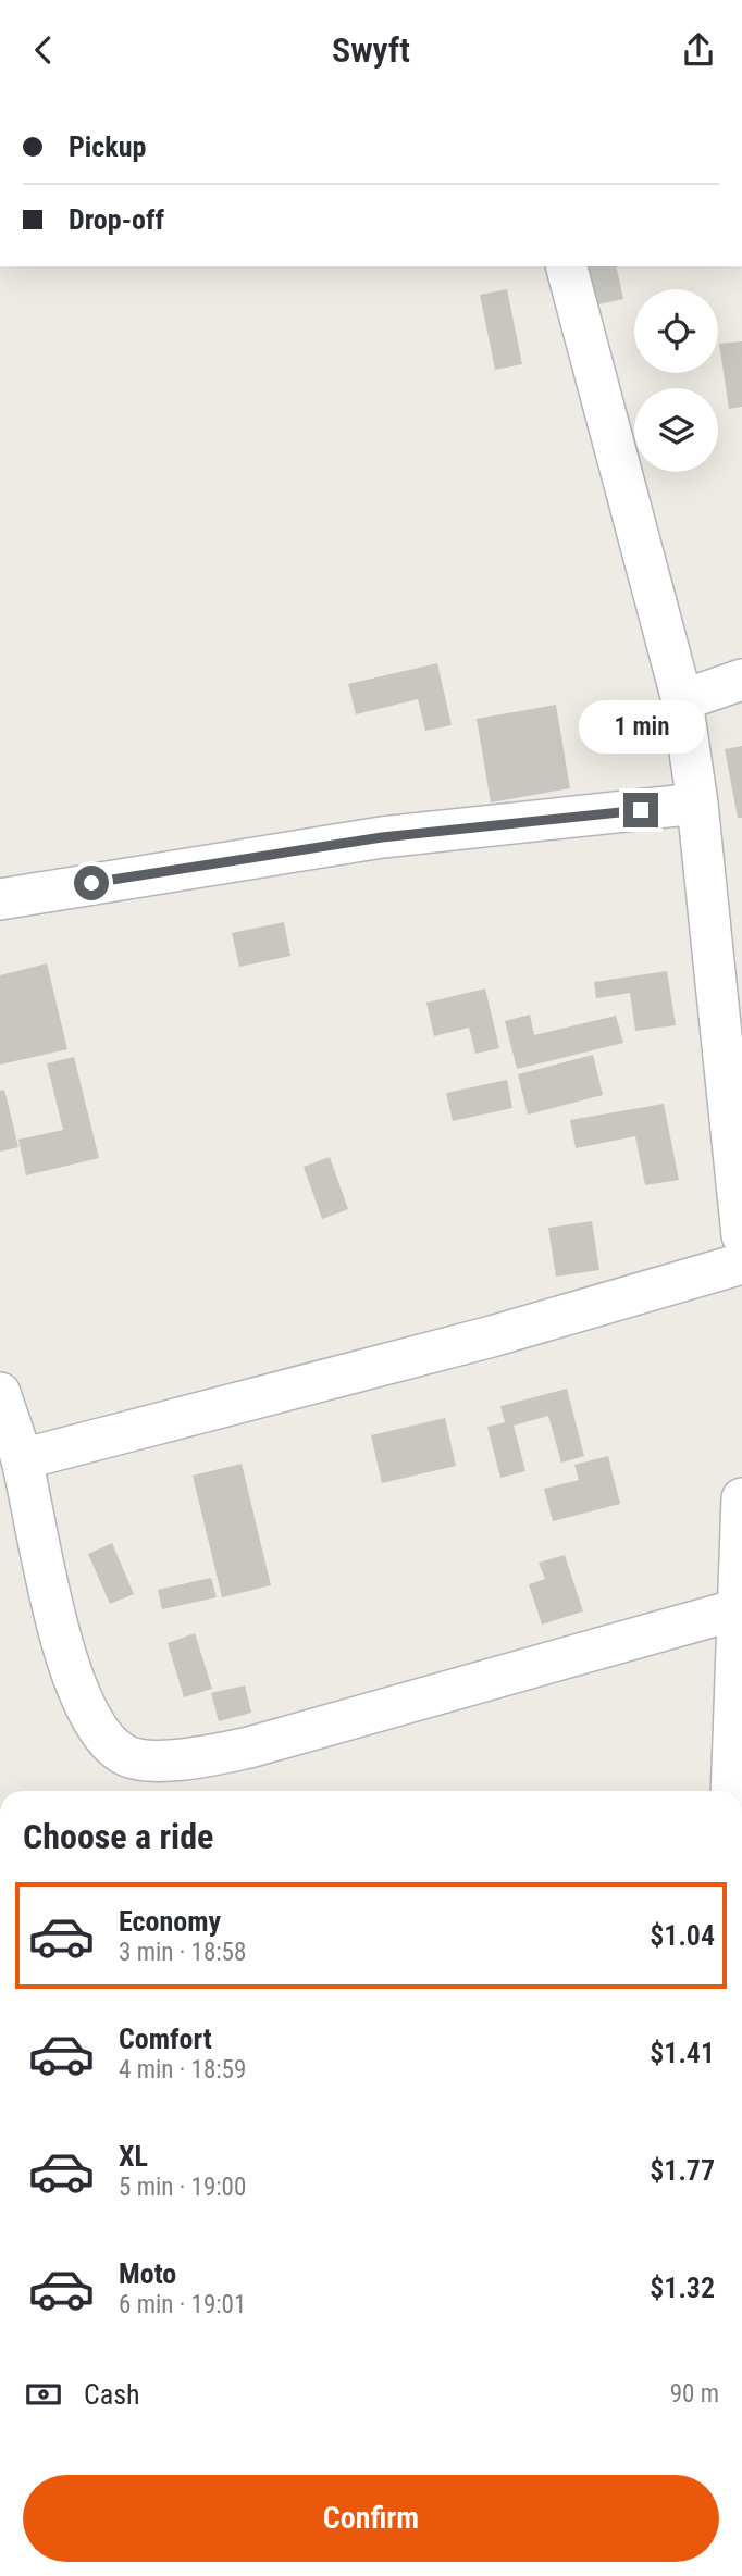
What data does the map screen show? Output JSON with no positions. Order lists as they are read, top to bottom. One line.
{"page":{"header":"Swyft","banner":["Pickup","Drop-off"],"bubble":"1 min","heading":"Choose a ride","list":[{"name":"Economy","note":"3 min · 18:58","value":"$1.04"},{"name":"Comfort","note":"4 min · 18:59","value":"$1.41"},{"name":"XL","note":"5 min · 19:00","value":"$1.77"},{"name":"Moto","note":"6 min · 19:01","value":"$1.32"}],"pay":["Cash","90 m"],"buttons":"Confirm"}}
